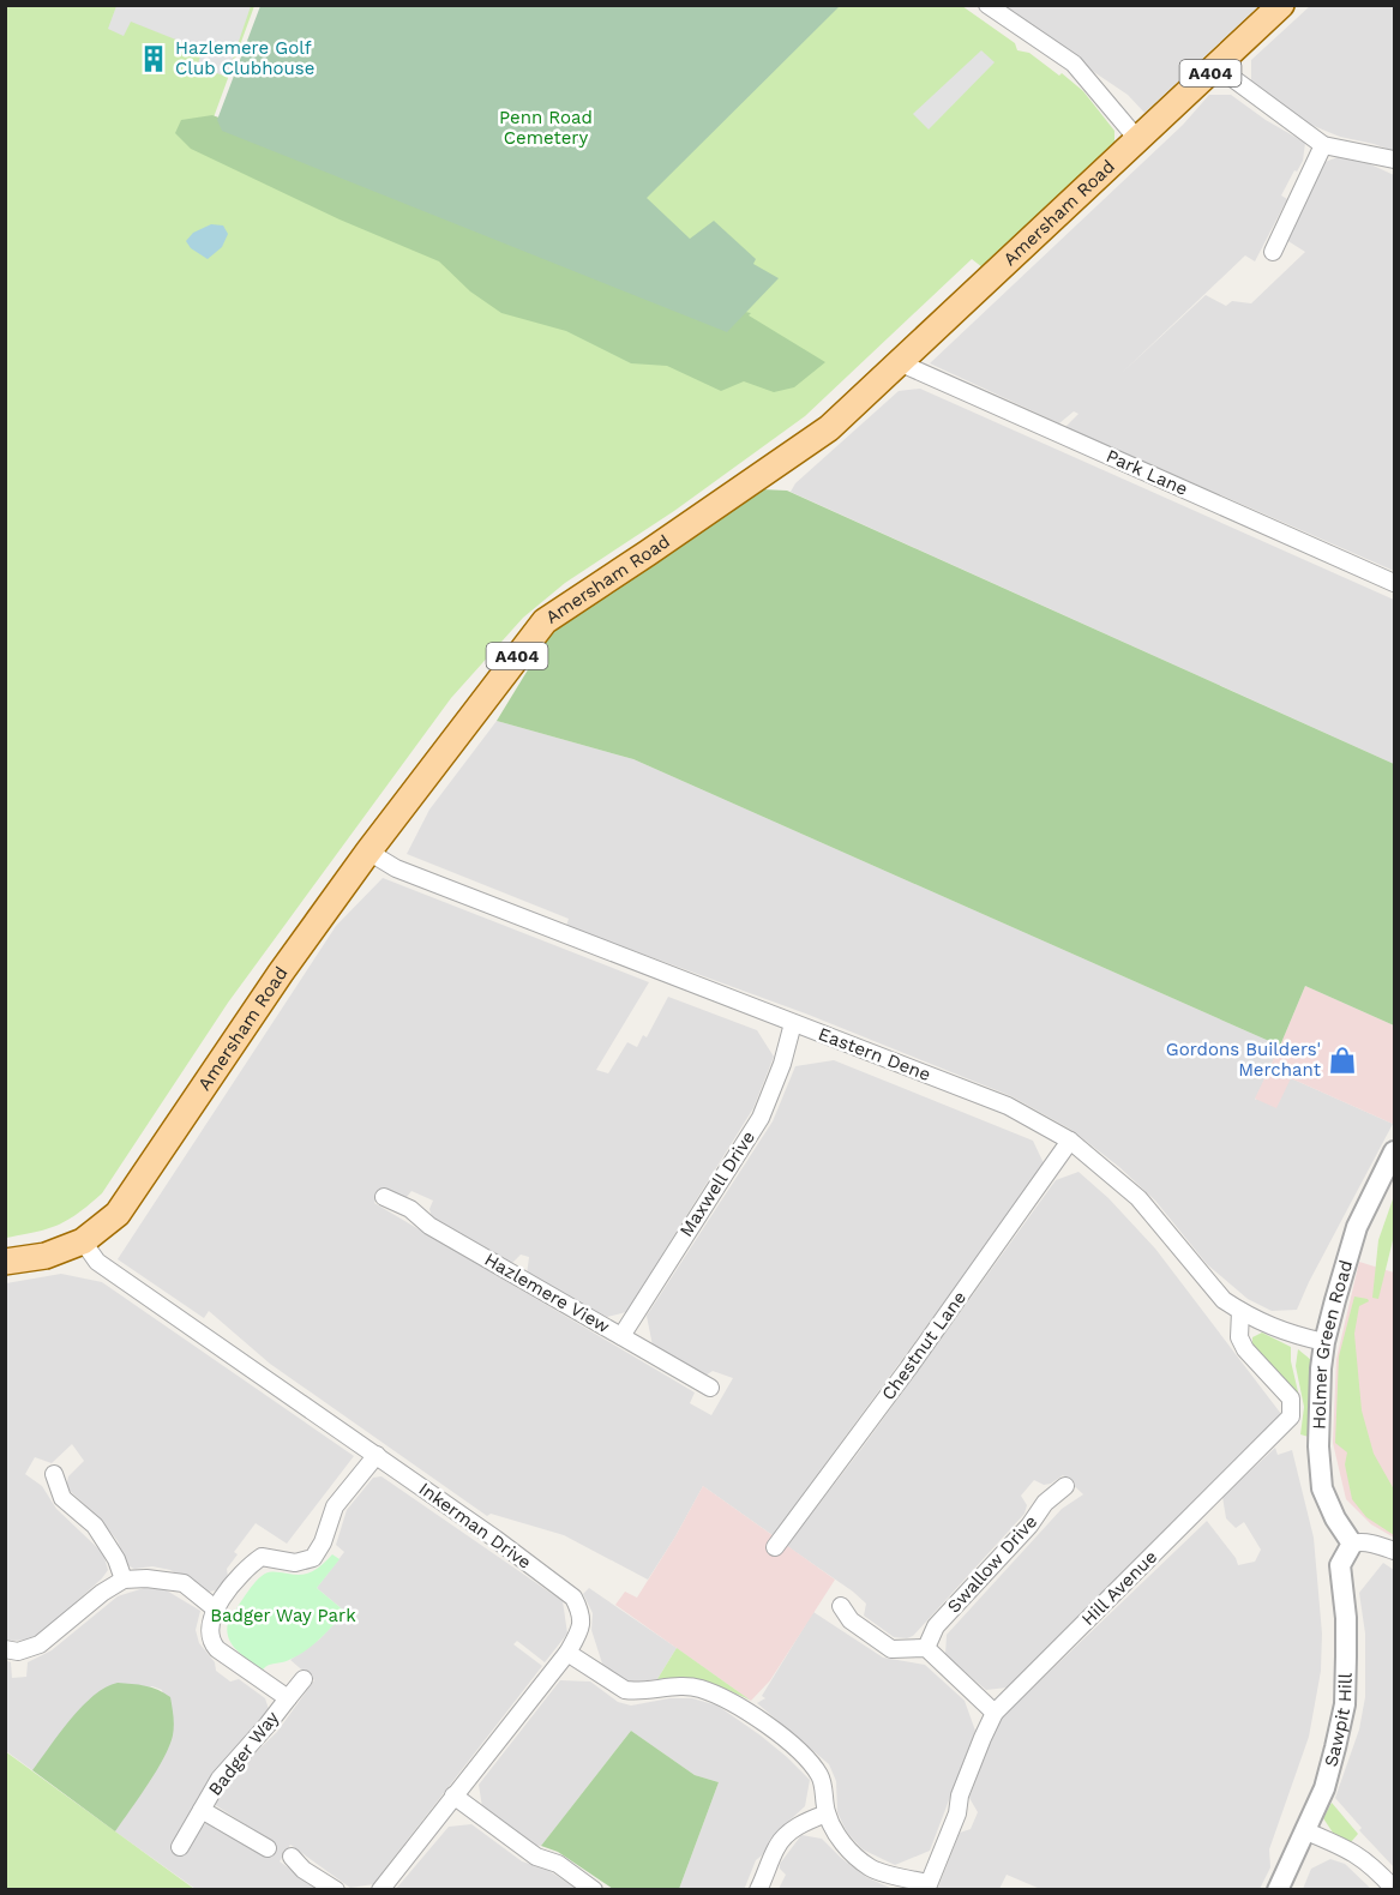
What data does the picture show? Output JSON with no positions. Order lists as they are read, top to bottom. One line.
{"streets":{"main road":["A404","Amersham Road"],"street":["Park Lane","Eastern Dene","Maxwell Drive","Hazlemere View","Chestnut Lane","Holmer Green Road","Inkerman Drive","Swallow Drive","Hill Avenue","Sawpit Hill","Badger Way"]},"crossings":[["Amersham Road","Park Lane"],["Amersham Road","Eastern Dene"],["Amersham Road","Inkerman Drive"],["Eastern Dene","Maxwell Drive"],["Eastern Dene","Chestnut Lane"],["Eastern Dene","Holmer Green Road"],["Eastern Dene","Hill Avenue"],["Maxwell Drive","Hazlemere View"],["Holmer Green Road","Sawpit Hill"]],"parks":["Penn Road Cemetery","Badger Way Park"],"places":{"building":["Hazlemere Golf Club Clubhouse"],"shop":["Gordons Builders' Merchant"]}}
